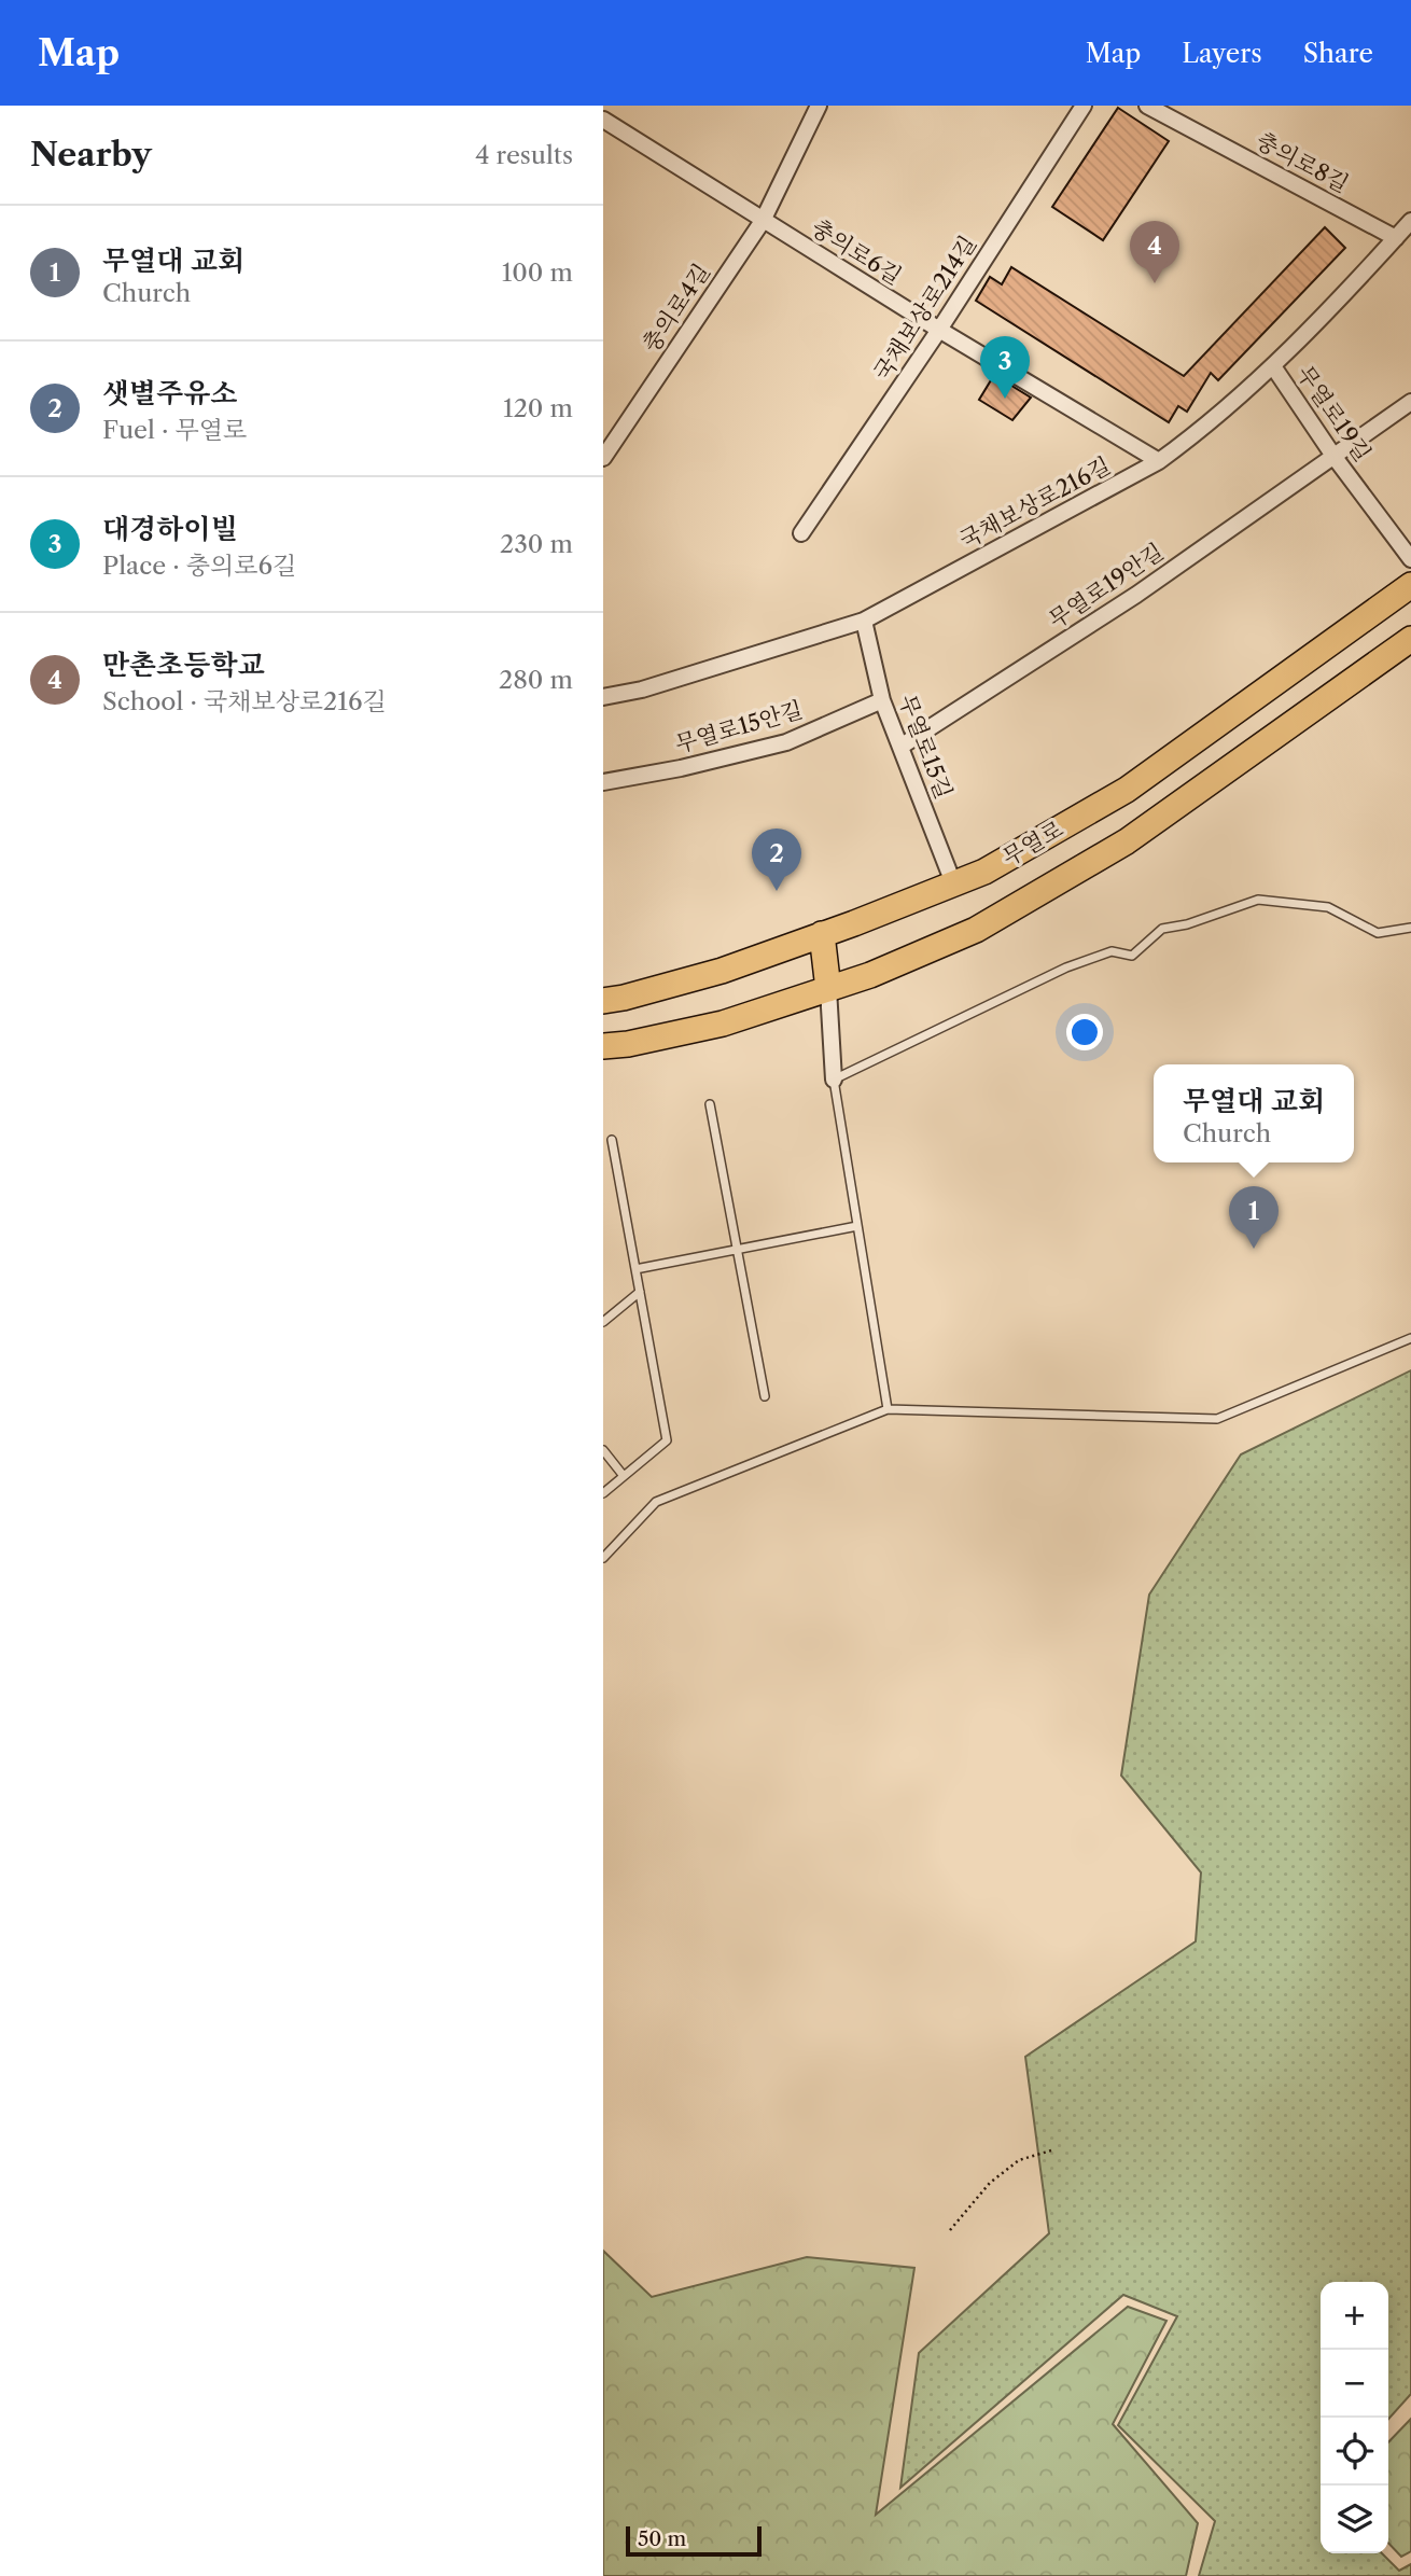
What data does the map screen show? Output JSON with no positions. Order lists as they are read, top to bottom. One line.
{"streets":{"main road":["무열로"],"street":["충의로8길","충의로6길","충의로4길","국채보상로214길","무열로19길","국채보상로216길","무열로19안길","무열로15안길","무열로15길"]},"crossings":[["충의로8길","국채보상로216길"],["충의로6길","충의로4길"],["충의로6길","국채보상로214길"],["충의로6길","국채보상로216길"],["무열로19길","국채보상로216길"],["무열로19길","무열로19안길"],["국채보상로216길","무열로15길"],["무열로19안길","무열로15길"],["무열로15안길","무열로15길"],["무열로15길","무열로"]],"scale_bar":"50 m","page":{"header":"Map","nav":["Map","Layers","Share"],"heading":["Nearby","4 results"],"list":[{"mark":"1","name":"무열대 교회","note":"Church","value":"100 m"},{"mark":"2","name":"샛별주유소","note":"Fuel · 무열로","value":"120 m"},{"mark":"3","name":"대경하이빌","note":"Place · 충의로6길","value":"230 m"},{"mark":"4","name":"만촌초등학교","note":"School · 국채보상로216길","value":"280 m"}],"pins":["4","3","2","1"],"popup":["무열대 교회","Church"],"map_buttons":["+","−"],"scale":"50 m"}}
